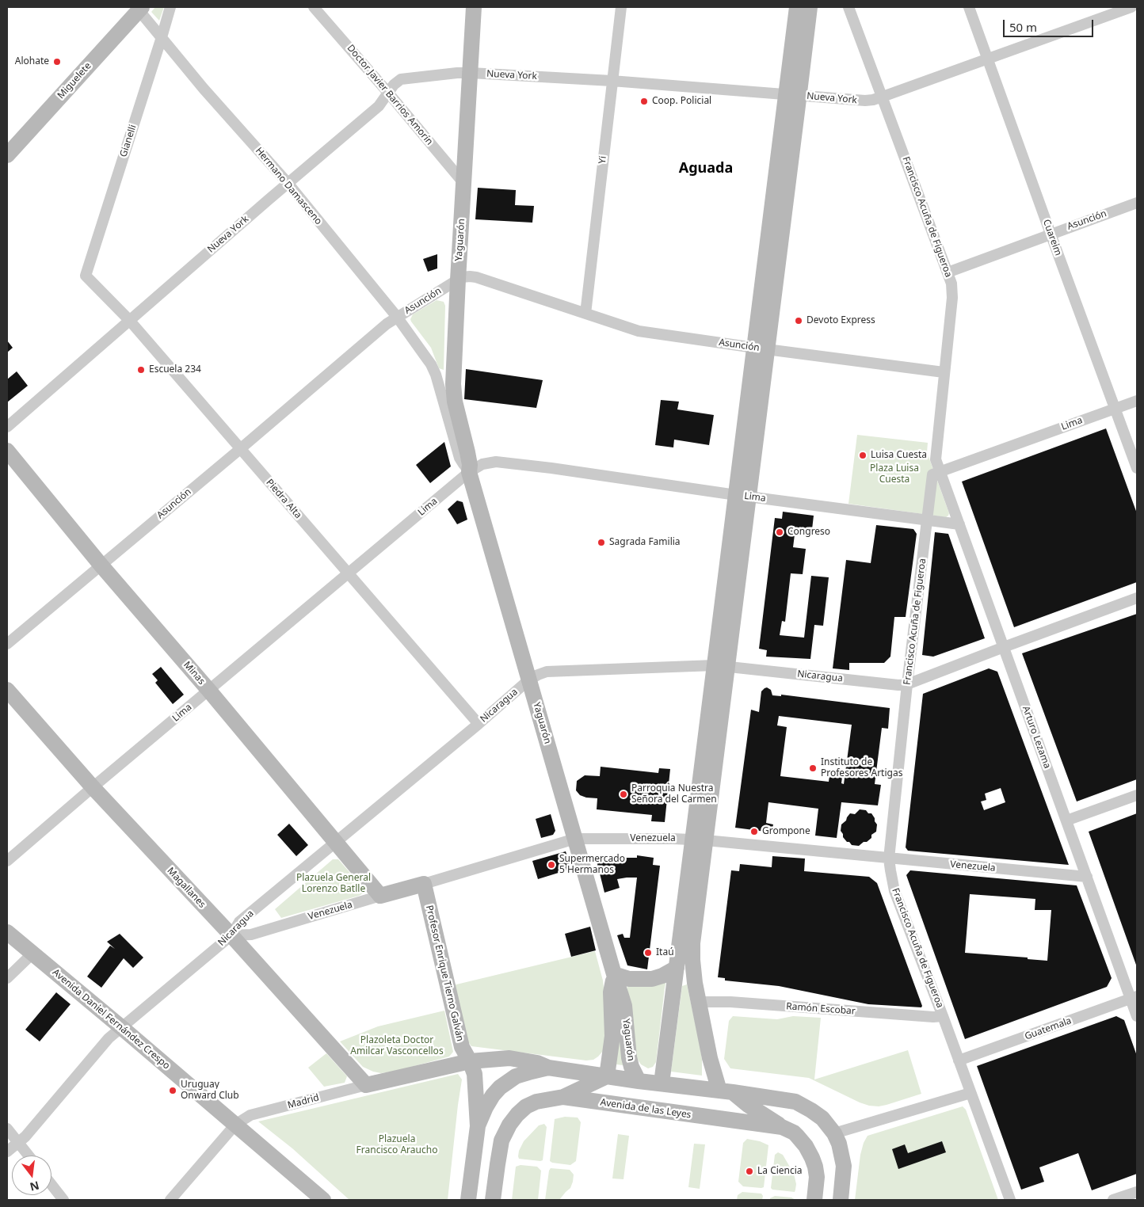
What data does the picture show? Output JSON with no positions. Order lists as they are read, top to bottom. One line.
{"streets":{"main road":["Miguelete","Yaguarón","Minas","Venezuela","Magallanes","Profesor Enrique Tierno Galván","Avenida Daniel Fernández Crespo","Madrid","Avenida de las Leyes"],"street":["Nueva York","Doctor Javier Barrios Amorín","Gianelli","Yi","Hermano Damasceno","Francisco Acuña de Figueroa","Asunción","Cuareim","Lima","Piedra Alta","Nicaragua","Arturo Lezama","Ramón Escobar","Guatemala"]},"crossings":[["Nueva York","Doctor Javier Barrios Amorín"],["Nueva York","Yi"],["Nueva York","Hermano Damasceno"],["Nueva York","Francisco Acuña de Figueroa"],["Nueva York","Cuareim"],["Nueva York","Yaguarón"],["Nueva York","Piedra Alta"],["Miguelete","Hermano Damasceno"],["Doctor Javier Barrios Amorín","Yaguarón"],["Gianelli","Hermano Damasceno"],["Gianelli","Piedra Alta"],["Yi","Asunción"],["Hermano Damasceno","Asunción"],["Hermano Damasceno","Yaguarón"],["Francisco Acuña de Figueroa","Asunción"],["Francisco Acuña de Figueroa","Lima"],["Francisco Acuña de Figueroa","Nicaragua"],["Francisco Acuña de Figueroa","Arturo Lezama"],["Francisco Acuña de Figueroa","Venezuela"],["Francisco Acuña de Figueroa","Ramón Escobar"],["Francisco Acuña de Figueroa","Guatemala"],["Asunción","Cuareim"],["Asunción","Yaguarón"],["Asunción","Piedra Alta"],["Asunción","Minas"],["Cuareim","Lima"],["Yaguarón","Lima"],["Yaguarón","Nicaragua"],["Yaguarón","Venezuela"],["Lima","Piedra Alta"],["Lima","Minas"],["Lima","Arturo Lezama"],["Lima","Magallanes"],["Piedra Alta","Nicaragua"],["Minas","Nicaragua"],["Minas","Venezuela"],["Nicaragua","Arturo Lezama"],["Nicaragua","Venezuela"],["Nicaragua","Magallanes"],["Nicaragua","Avenida Daniel Fernández Crespo"],["Arturo Lezama","Venezuela"],["Arturo Lezama","Guatemala"],["Venezuela","Magallanes"],["Venezuela","Profesor Enrique Tierno Galván"],["Magallanes","Madrid"],["Profesor Enrique Tierno Galván","Madrid"],["Avenida Daniel Fernández Crespo","Madrid"]],"districts":["Aguada"],"parks":["Plaza Luisa Cuesta","Plazuela General Lorenzo Batlle","Plazoleta Doctor Amilcar Vasconcellos","Plazuela Francisco Araucho"],"places":["Alohate","Coop. Policial","Devoto Express","Escuela 234","Luisa Cuesta","Congreso","Sagrada Familia","Instituto de Profesores Artigas","Parroquia Nuestra Señora del Carmen","Grompone","Supermercado 5 Hermanos","Itaú","Uruguay Onward Club","La Ciencia"],"scale_bar":"50 m","north":"bottom"}
